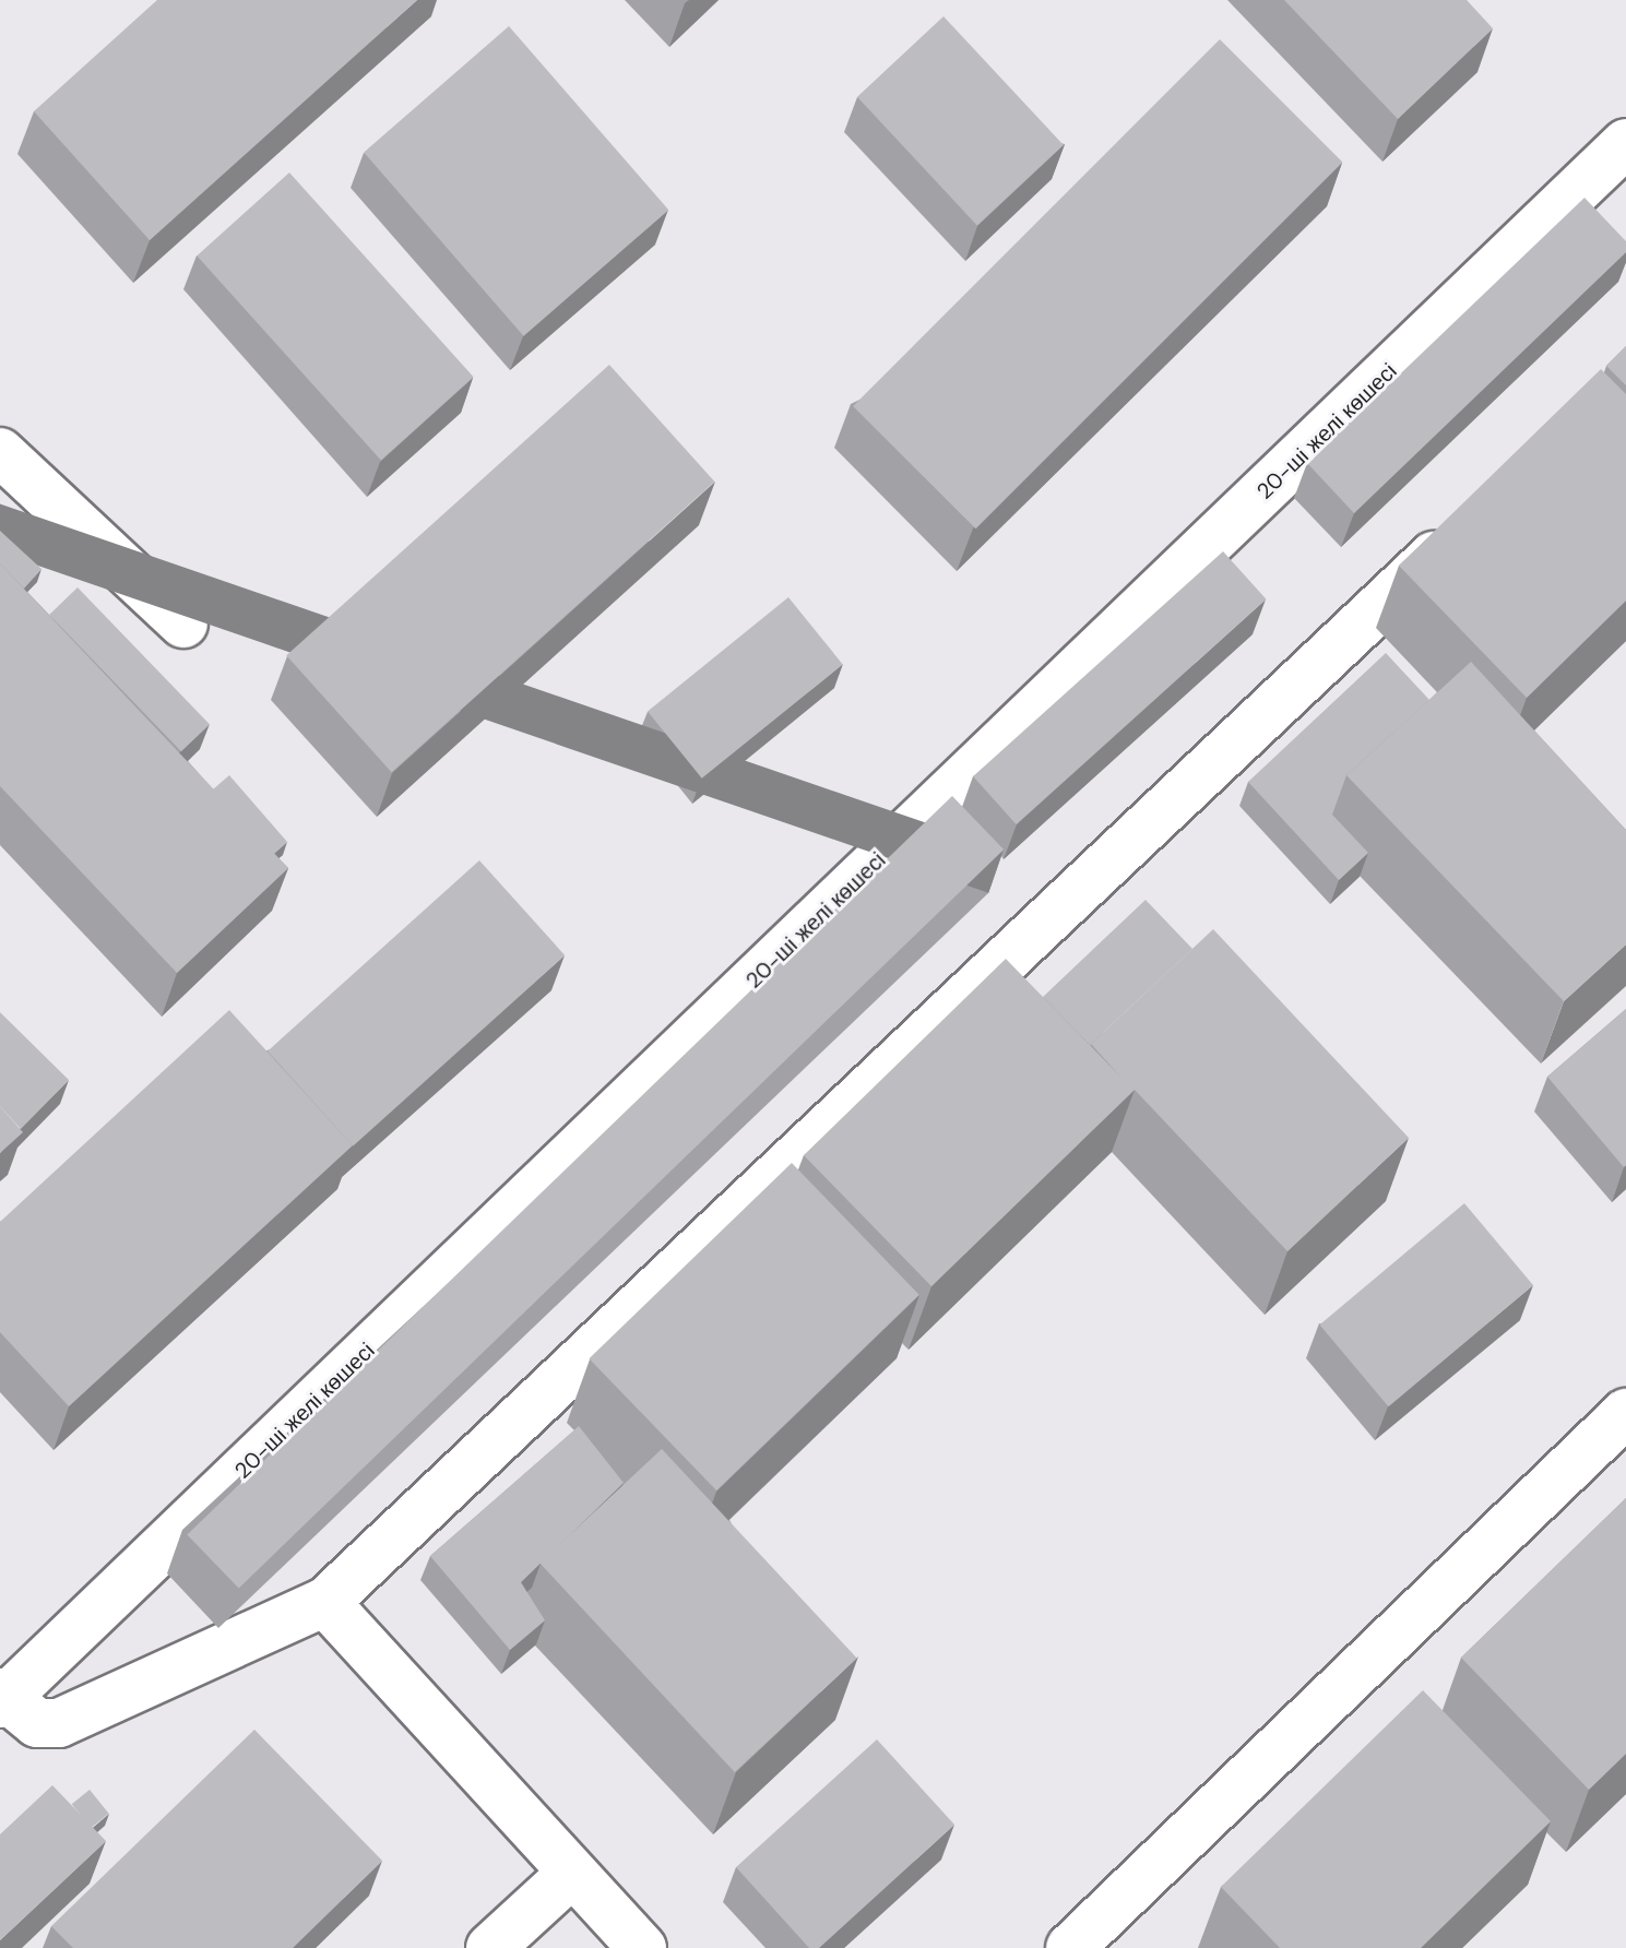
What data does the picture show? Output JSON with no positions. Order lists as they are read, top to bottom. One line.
{"streets":{"street":["20-ші желі көшесі"]}}
